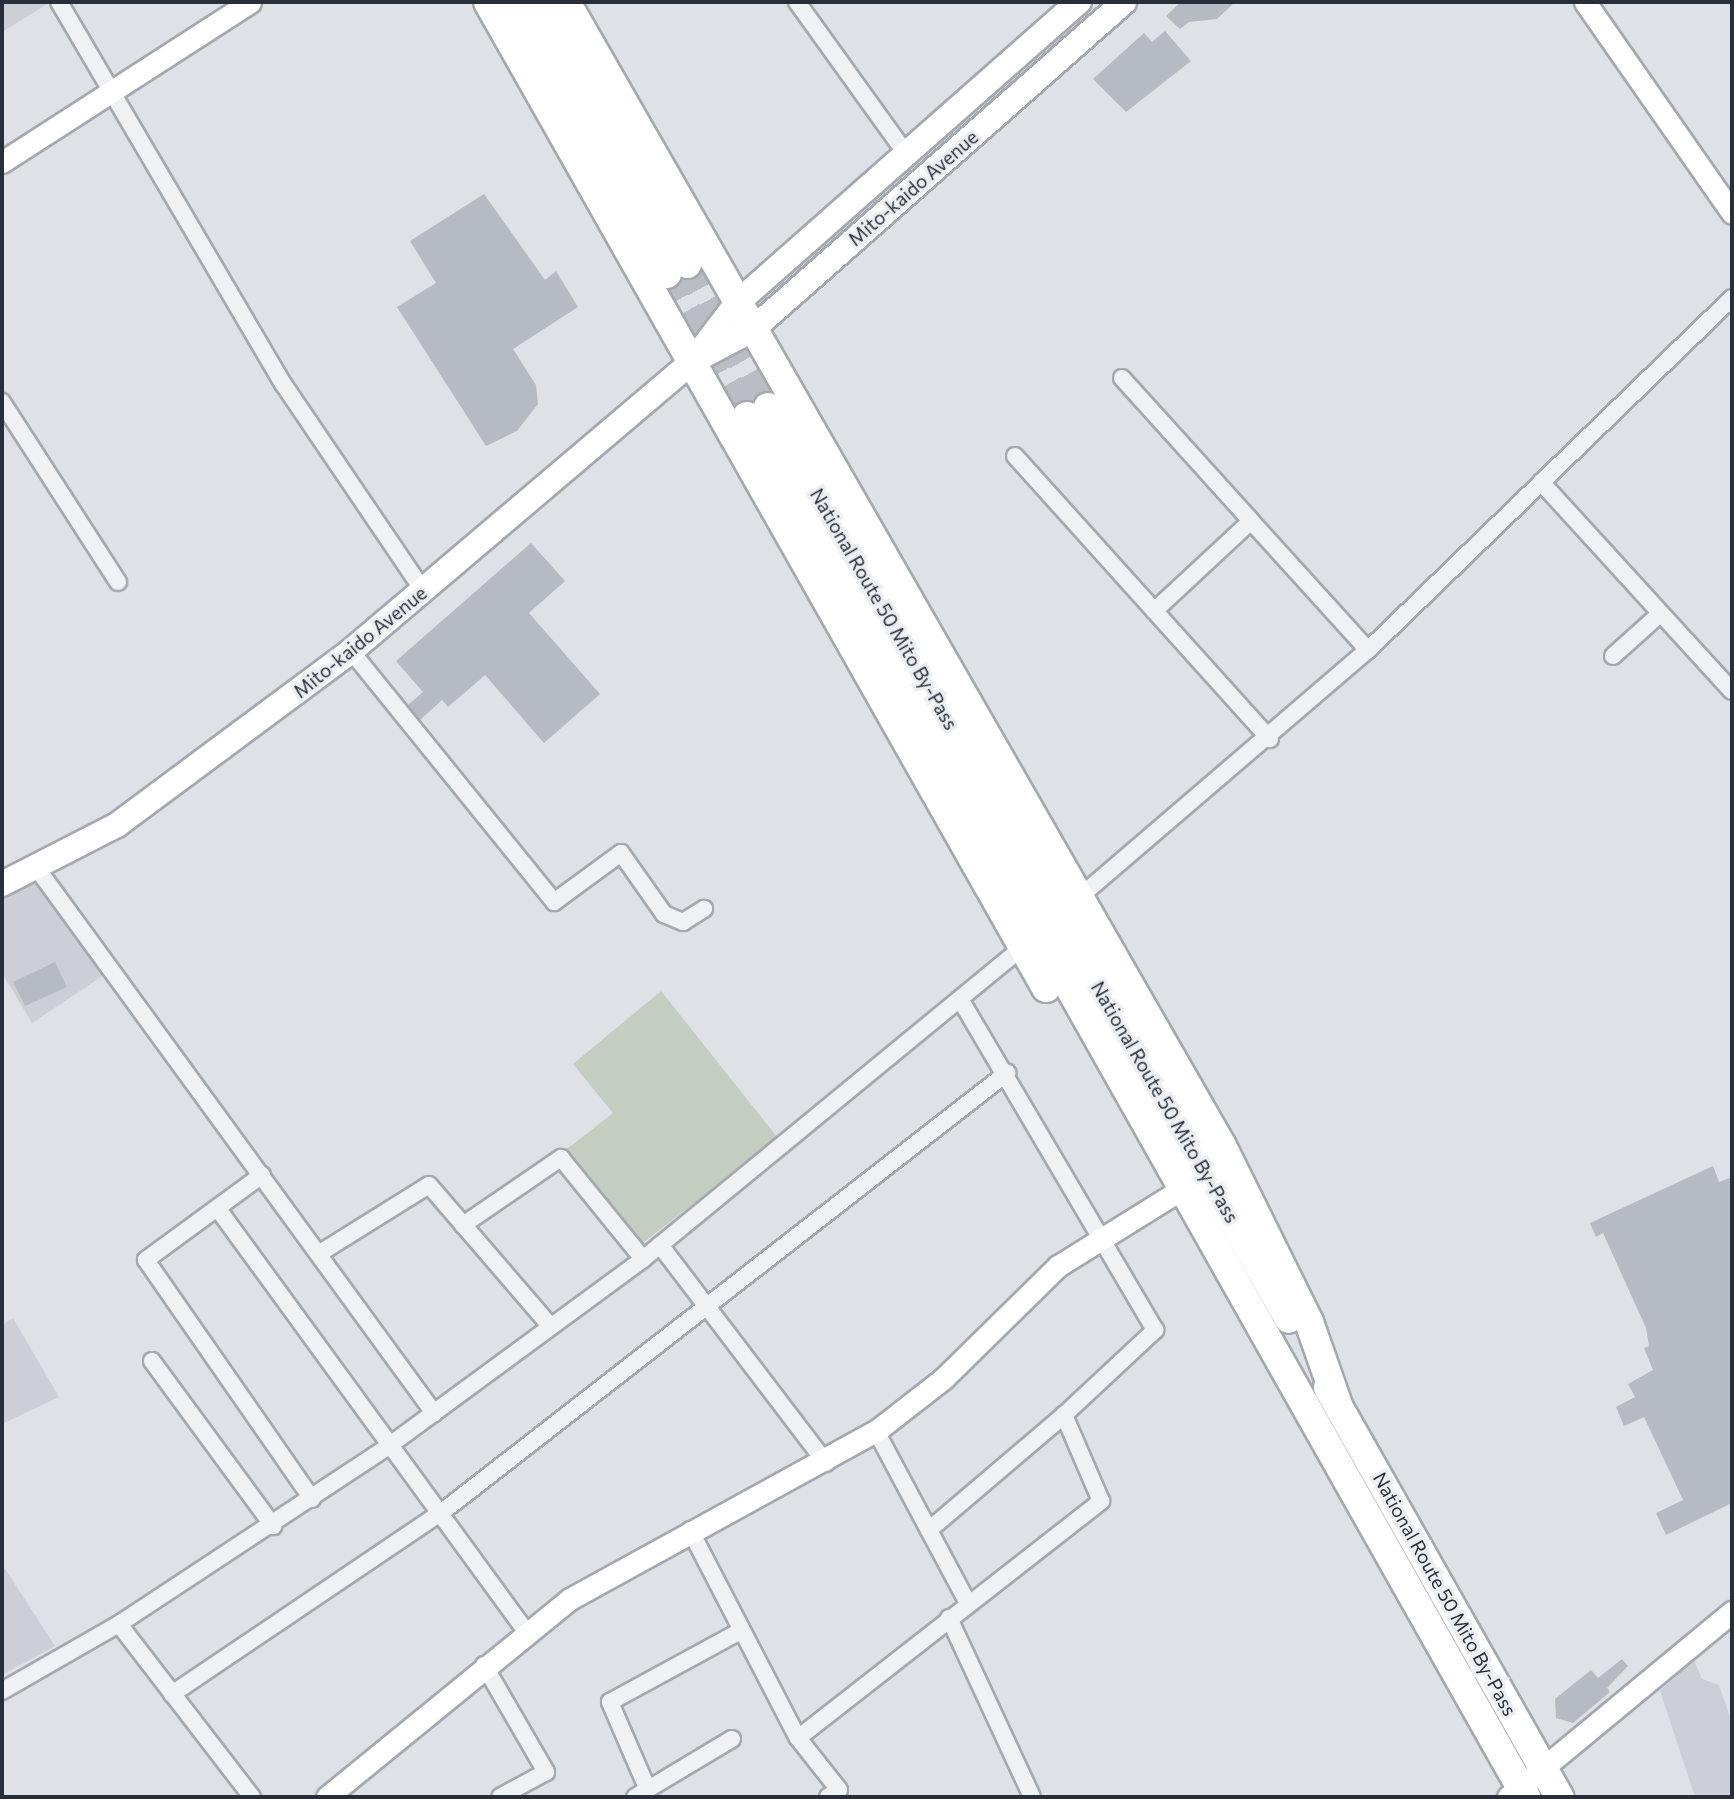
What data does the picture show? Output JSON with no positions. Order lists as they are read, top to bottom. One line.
{"streets":{"highway":["National Route 50 Mito By-Pass"],"main road":["Mito-kaido Avenue"]}}
